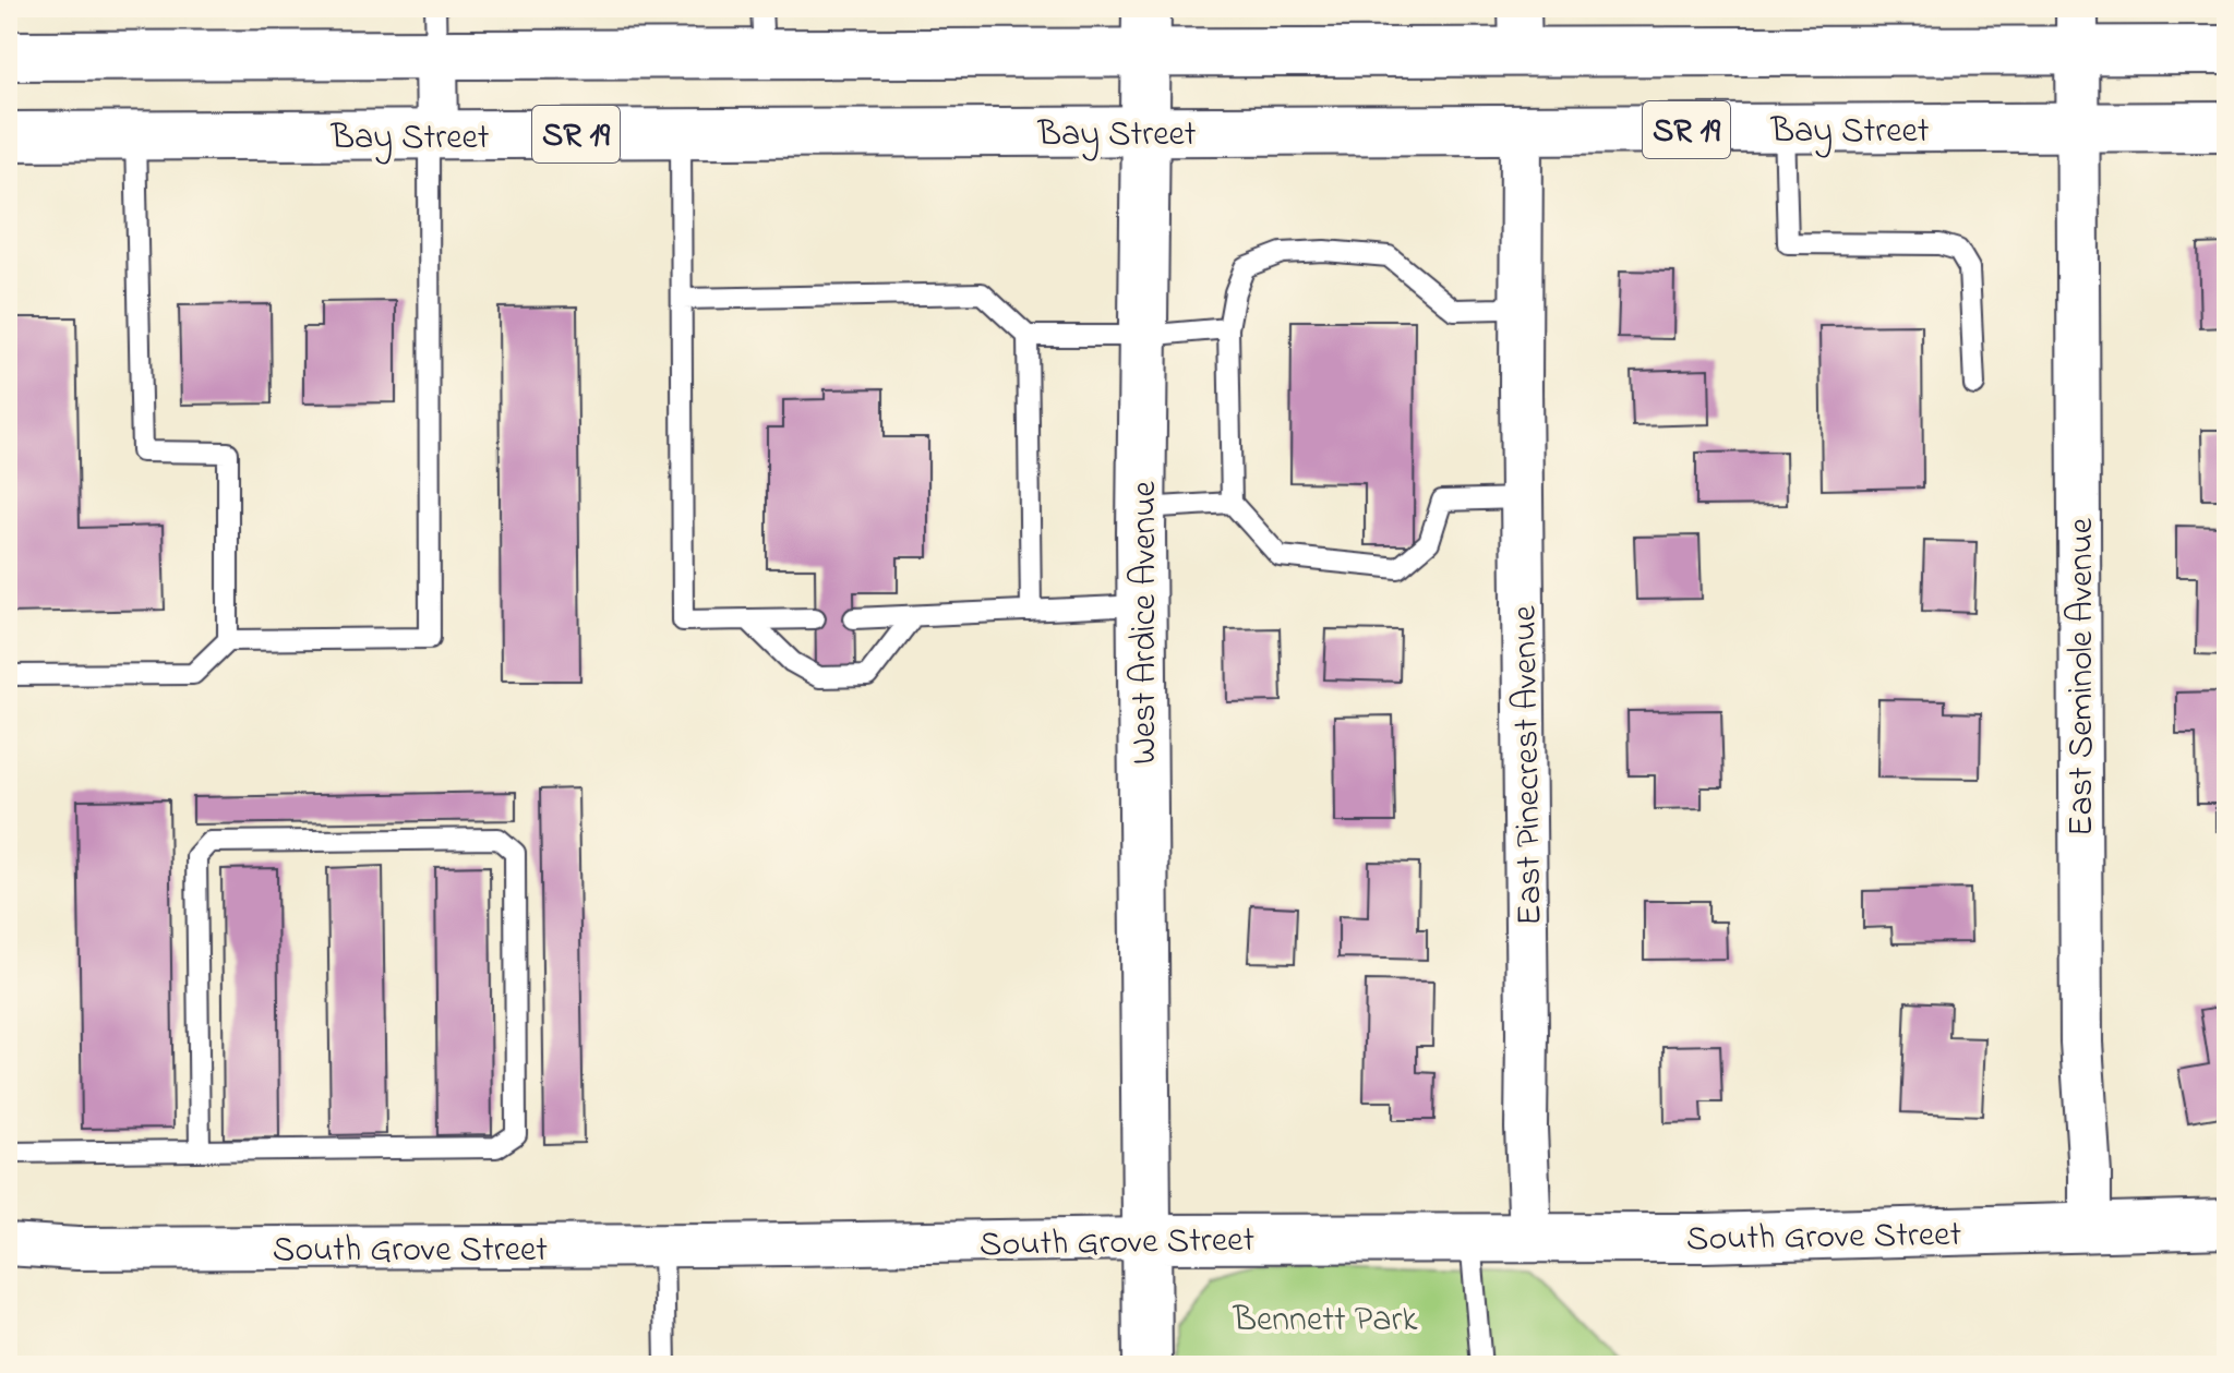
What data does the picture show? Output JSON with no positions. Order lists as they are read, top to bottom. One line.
{"streets":{"main road":["Bay Street","SR 19","West Ardice Avenue","South Grove Street"],"street":["East Seminole Avenue","East Pinecrest Avenue"]},"crossings":[["Bay Street","West Ardice Avenue"],["Bay Street","East Seminole Avenue"],["Bay Street","East Pinecrest Avenue"],["SR 19","West Ardice Avenue"],["SR 19","East Seminole Avenue"],["West Ardice Avenue","South Grove Street"],["East Seminole Avenue","South Grove Street"],["East Pinecrest Avenue","South Grove Street"]],"parks":["Bennett Park"]}
